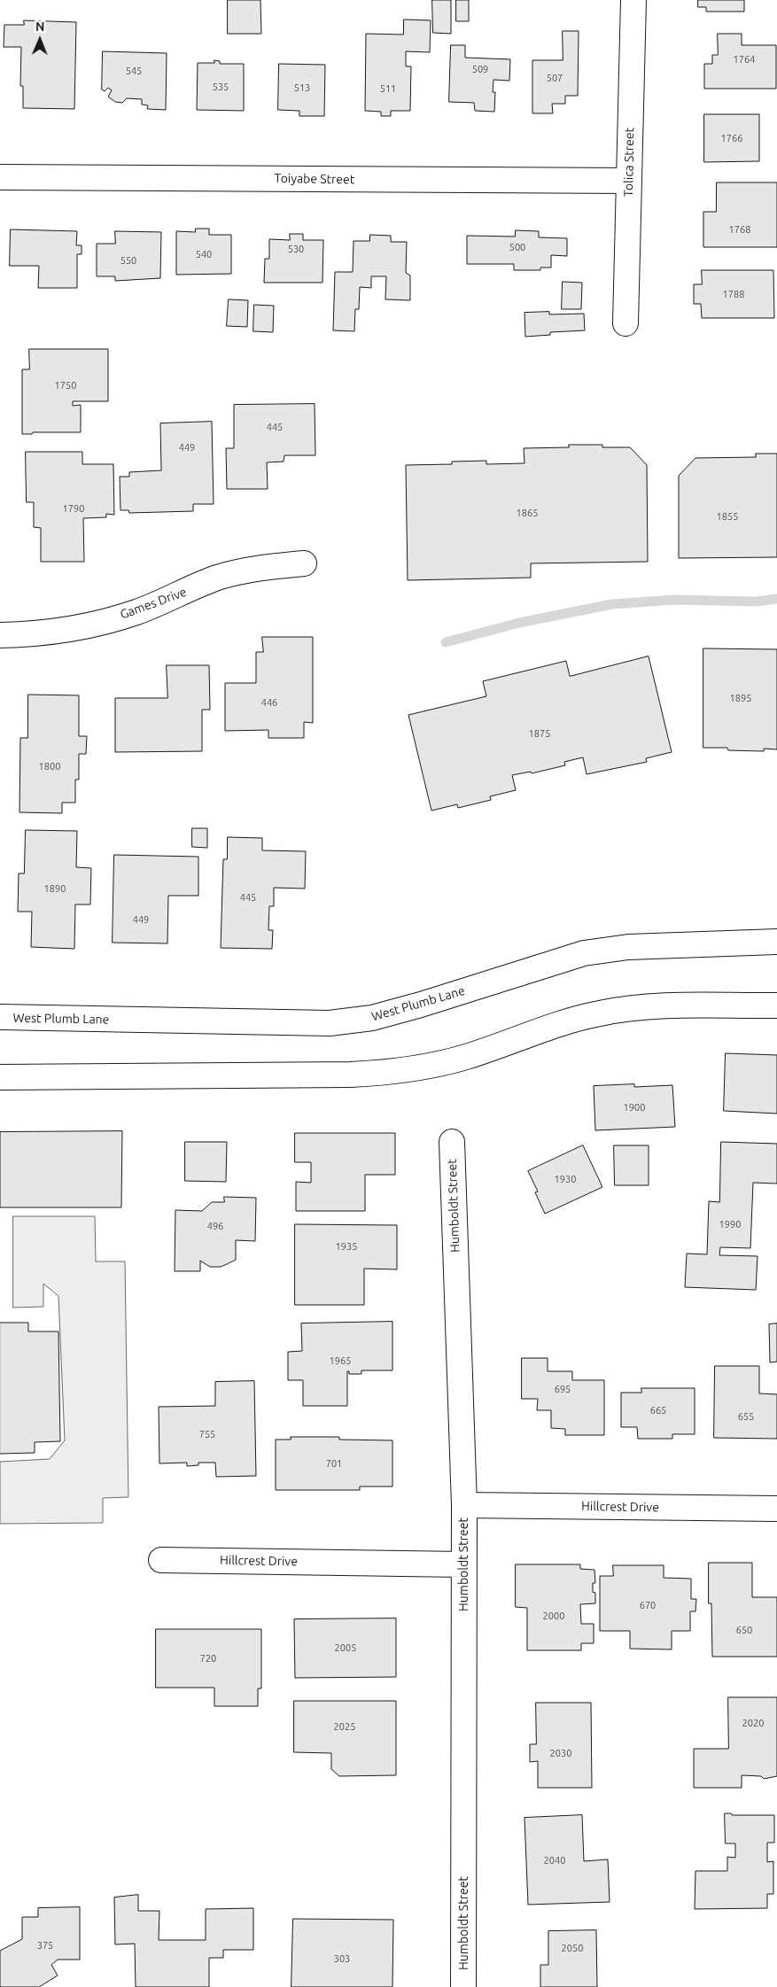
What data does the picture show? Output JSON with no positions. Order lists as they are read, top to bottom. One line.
{"streets":{"street":["Tolica Street","Toiyabe Street","Games Drive","West Plumb Lane","Humboldt Street","Hillcrest Drive"]},"crossings":[["Tolica Street","Toiyabe Street"],["Humboldt Street","Hillcrest Drive"]],"house_numbers":["1764","509","545","507","535","513","511","1766","1768","500","530","540","550","1788","1750","445","449","1790","1865","1855","1895","446","1875","1800","1890","445","449","1900","1930","1990","496","1935","1965","695","665","655","755","701","670","2000","650","2005","720","2020","2025","2030","2040","375","2050","303"],"north":"top"}
